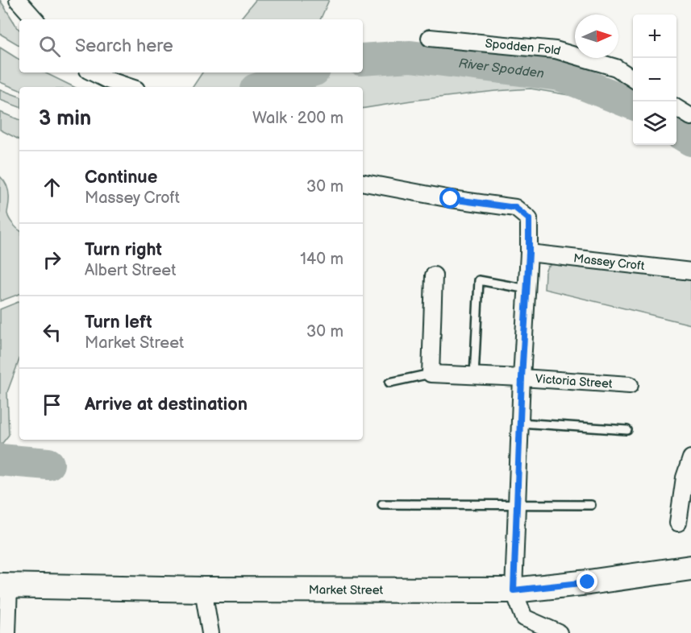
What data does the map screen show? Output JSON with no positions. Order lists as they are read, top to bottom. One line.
{"streets":{"main road":["Market Street"],"street":["Spodden Fold","Massey Croft","Victoria Street"]},"water":["River Spodden"],"north":"right","page":{"map_buttons":["+","−"],"search":"Search here","heading":["3 min","Walk · 200 m"],"list":[["Continue","Massey Croft","30 m"],["Turn right","Albert Street","140 m"],["Turn left","Market Street","30 m"],"Arrive at destination"]}}
